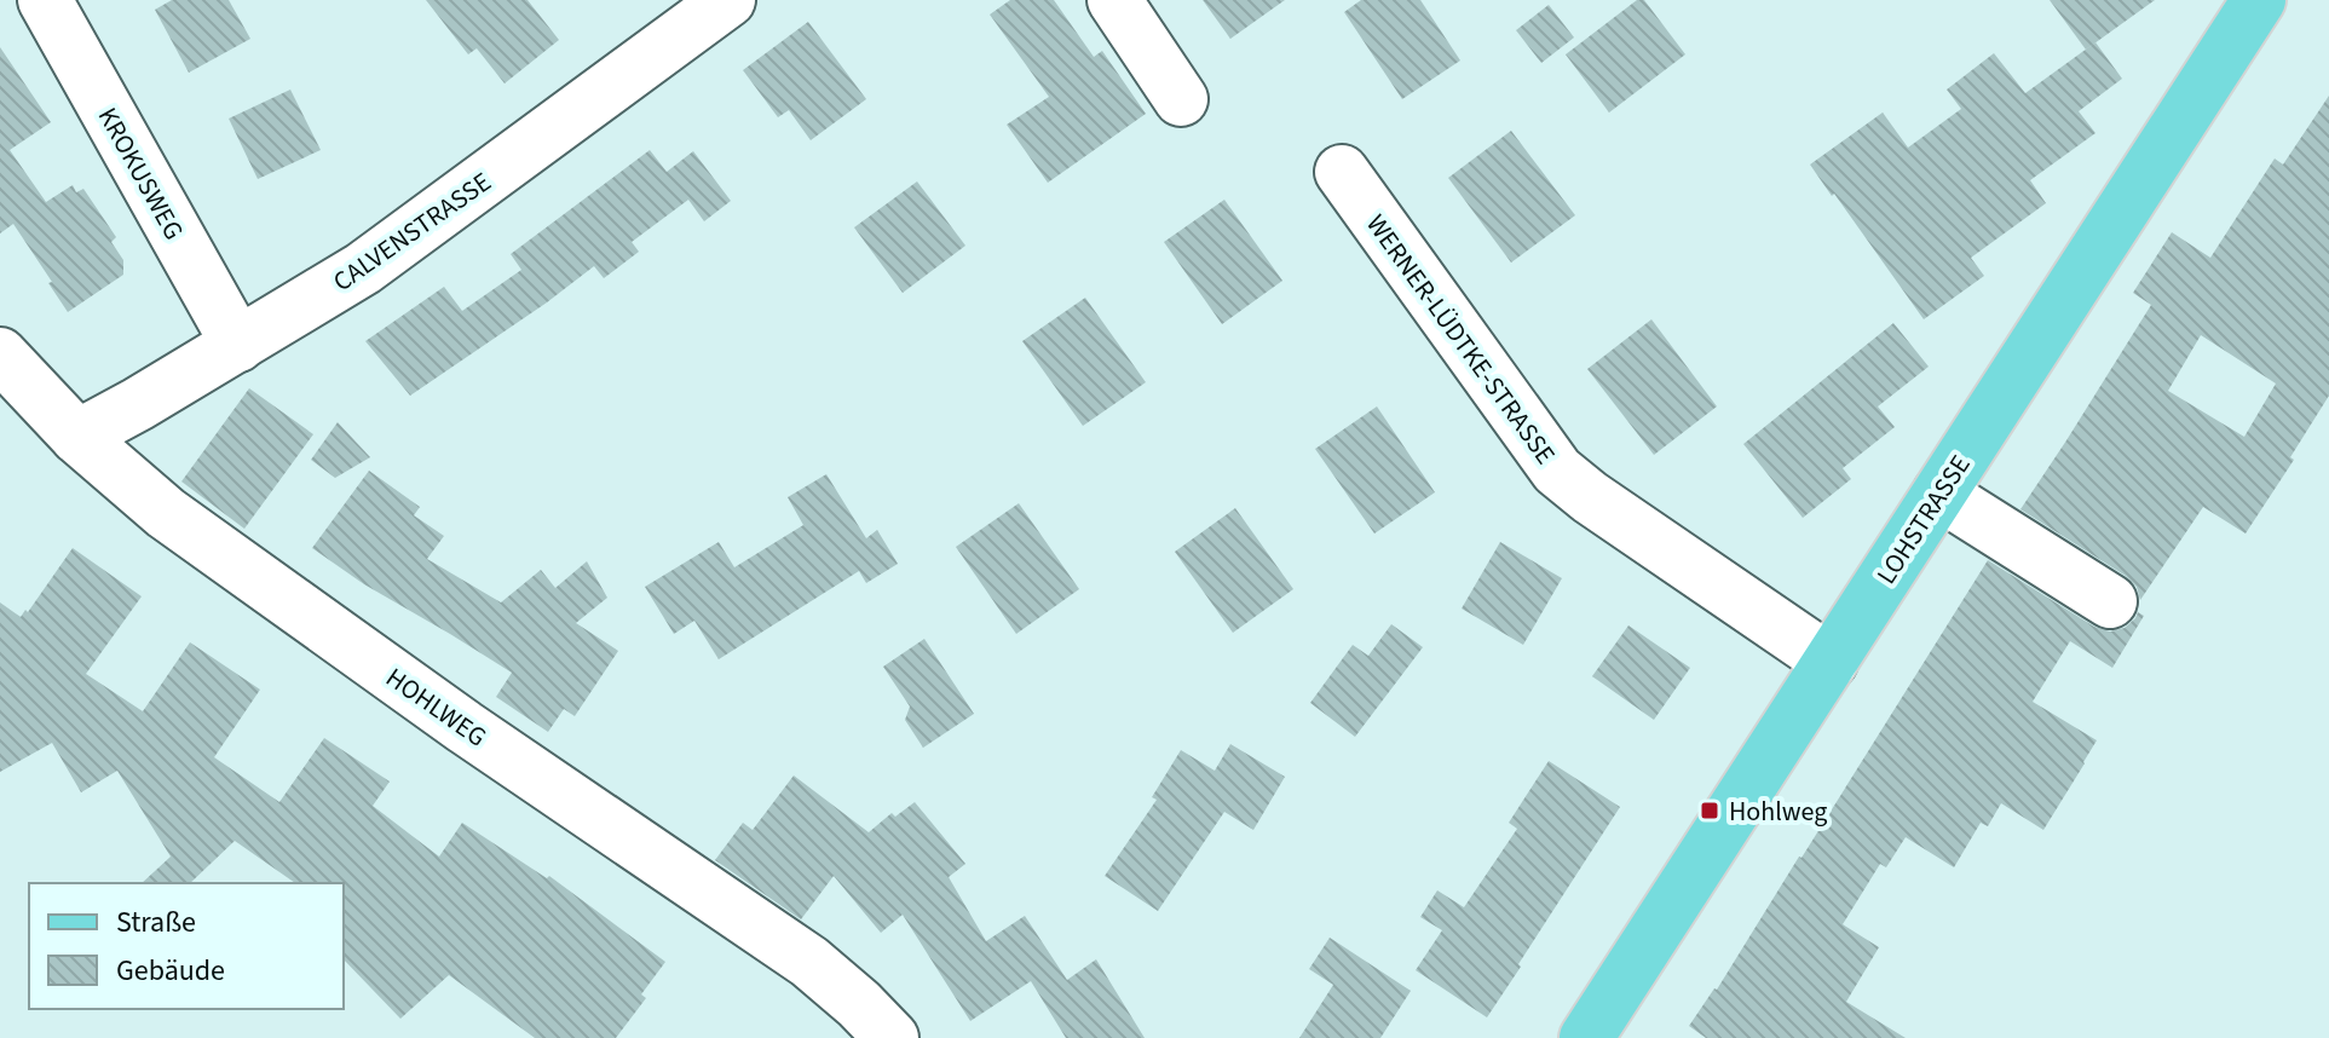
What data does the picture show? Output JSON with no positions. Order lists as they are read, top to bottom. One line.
{"streets":{"main road":["LOHSTRASSE"],"street":["KROKUSWEG","CALVENSTRASSE","WERNER-LÜDTKE-STRASSE","HOHLWEG"]},"crossings":[["KROKUSWEG","CALVENSTRASSE"],["CALVENSTRASSE","HOHLWEG"],["WERNER-LÜDTKE-STRASSE","LOHSTRASSE"]],"places":{"transit":["Hohlweg"]},"legend":["Straße","Gebäude"]}
